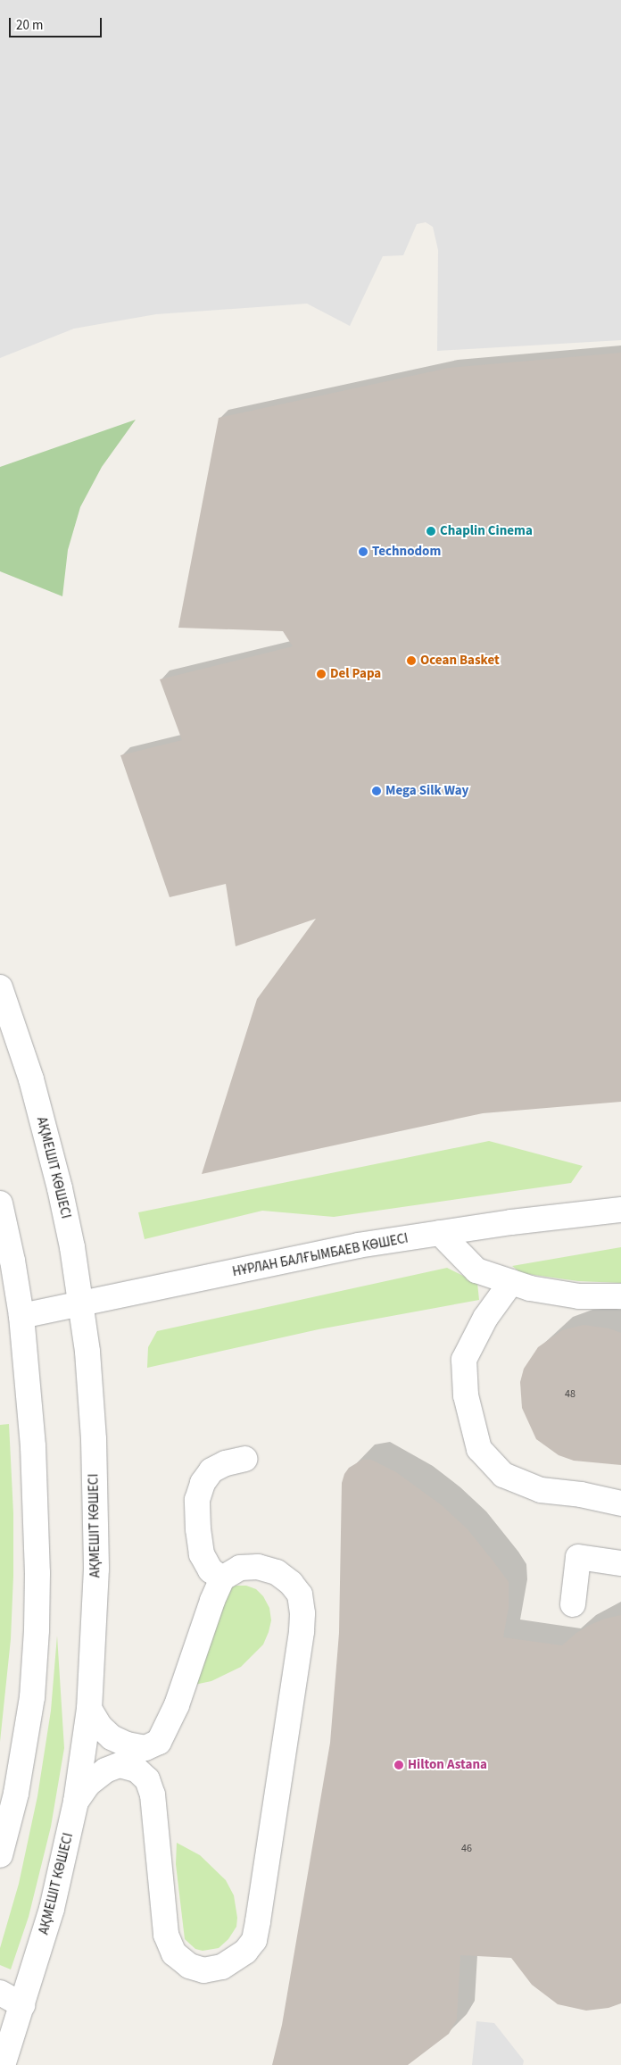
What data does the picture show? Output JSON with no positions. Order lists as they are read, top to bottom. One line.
{"streets":{"street":["АҚМЕШІТ КӨШЕСІ","НҰРЛАН БАЛҒЫМБАЕВ КӨШЕСІ"]},"crossings":[["АҚМЕШІТ КӨШЕСІ","НҰРЛАН БАЛҒЫМБАЕВ КӨШЕСІ"]],"places":["Chaplin Cinema","Technodom","Ocean Basket","Del Papa","Mega Silk Way","Hilton Astana"],"house_numbers":["48","46"],"scale_bar":"20 m"}
